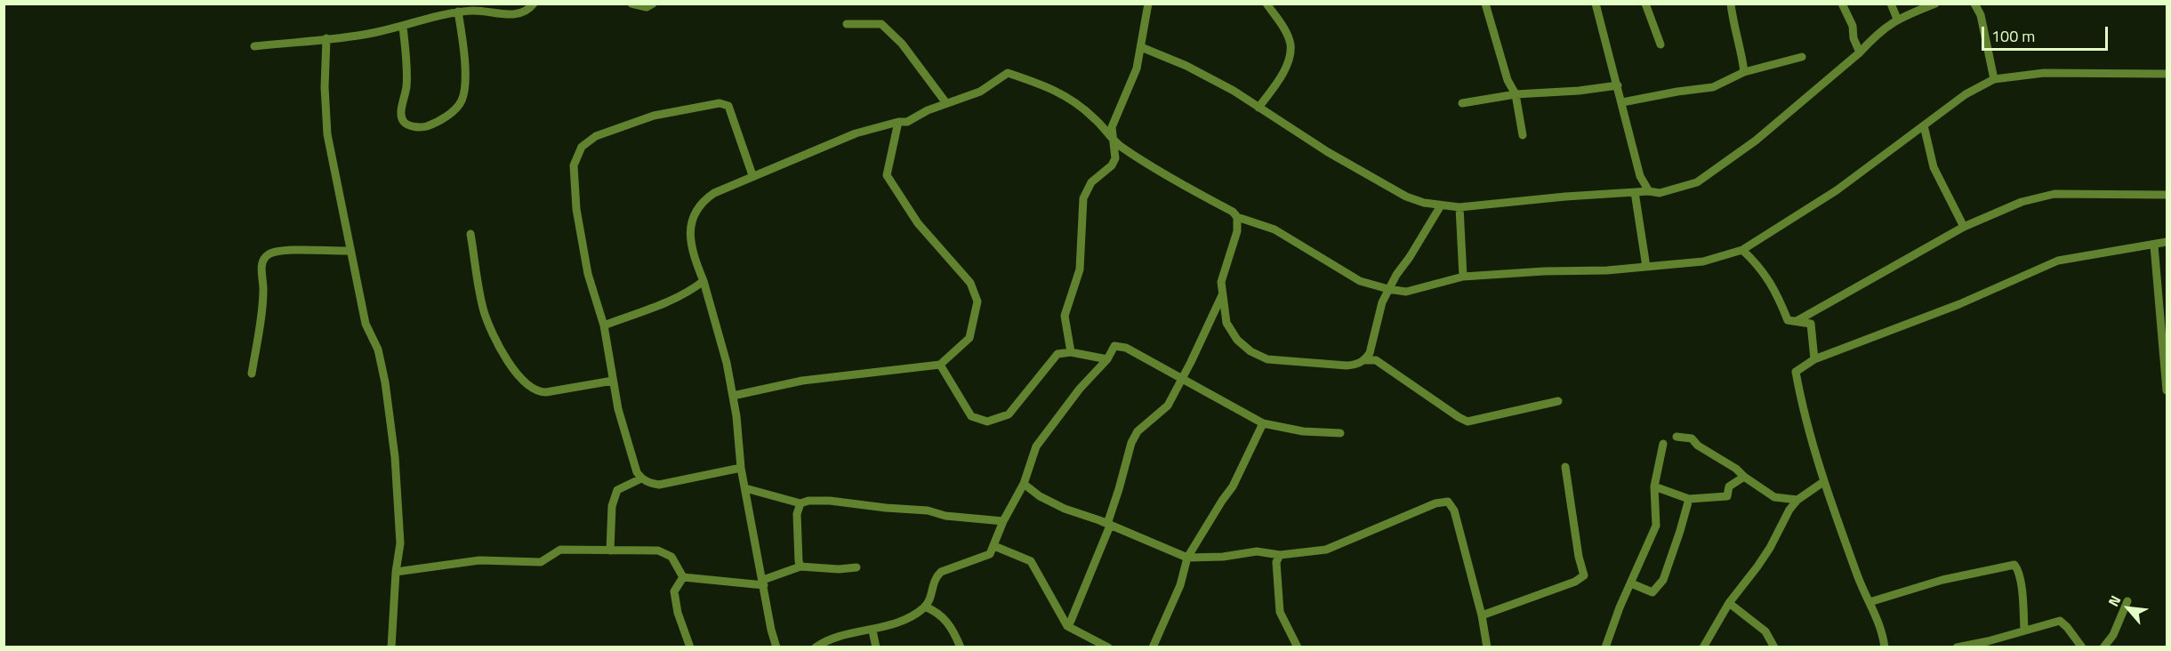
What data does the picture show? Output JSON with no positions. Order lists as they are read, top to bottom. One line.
{"scale_bar":"100 m","north":"top left"}
